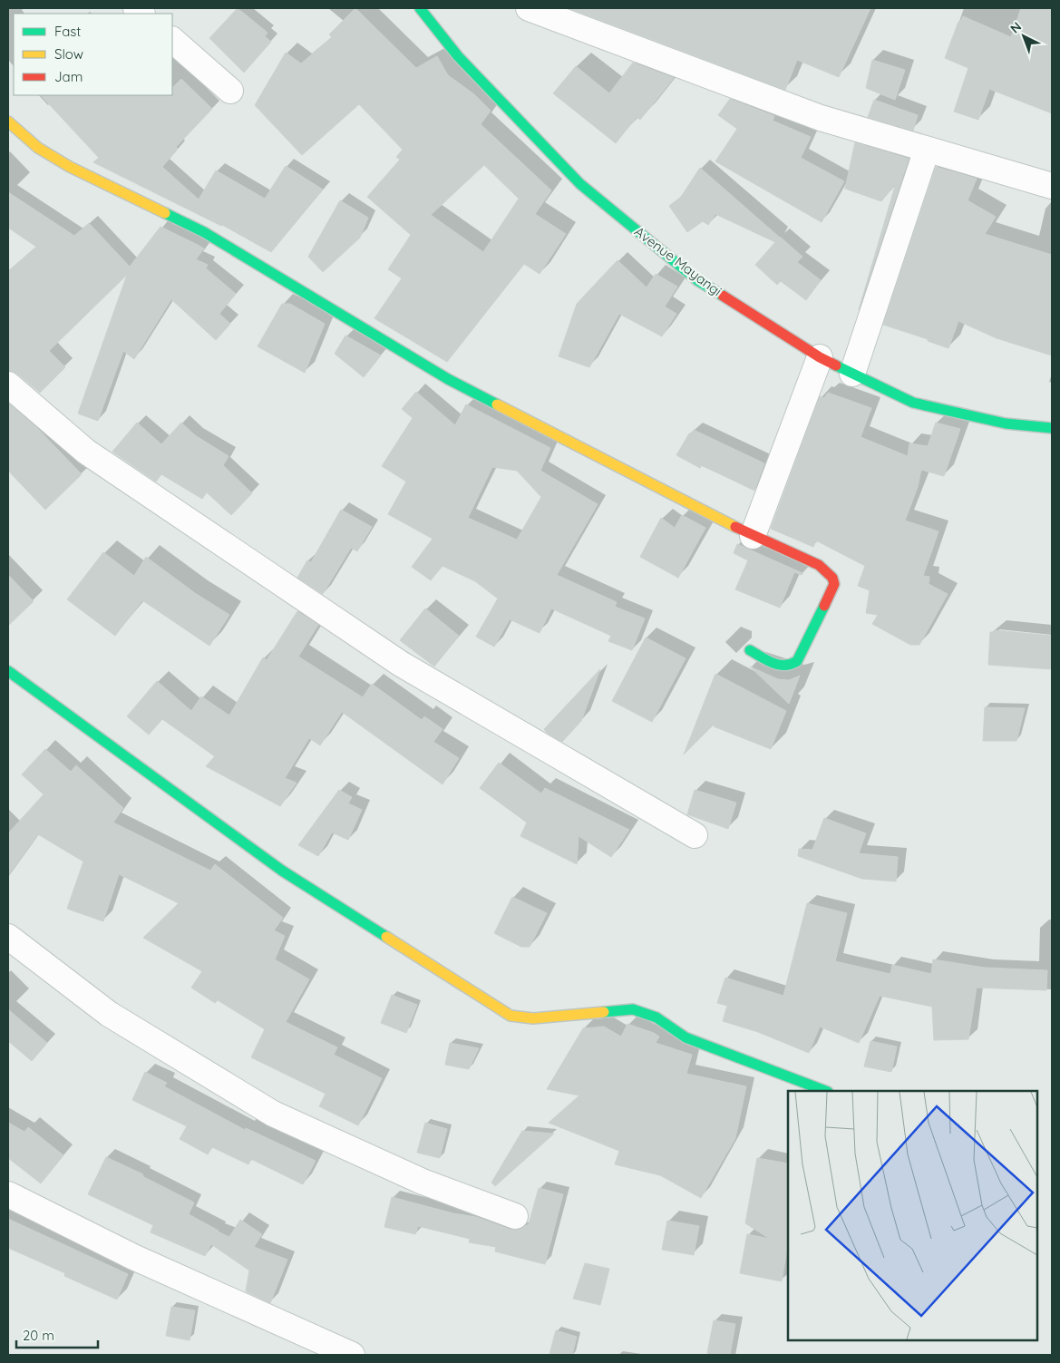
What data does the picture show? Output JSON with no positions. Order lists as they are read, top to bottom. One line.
{"streets":{"street":["Avenue Mayangi"]},"legend":["Fast","Slow","Jam"],"scale_bar":"20 m","north":"top left"}
